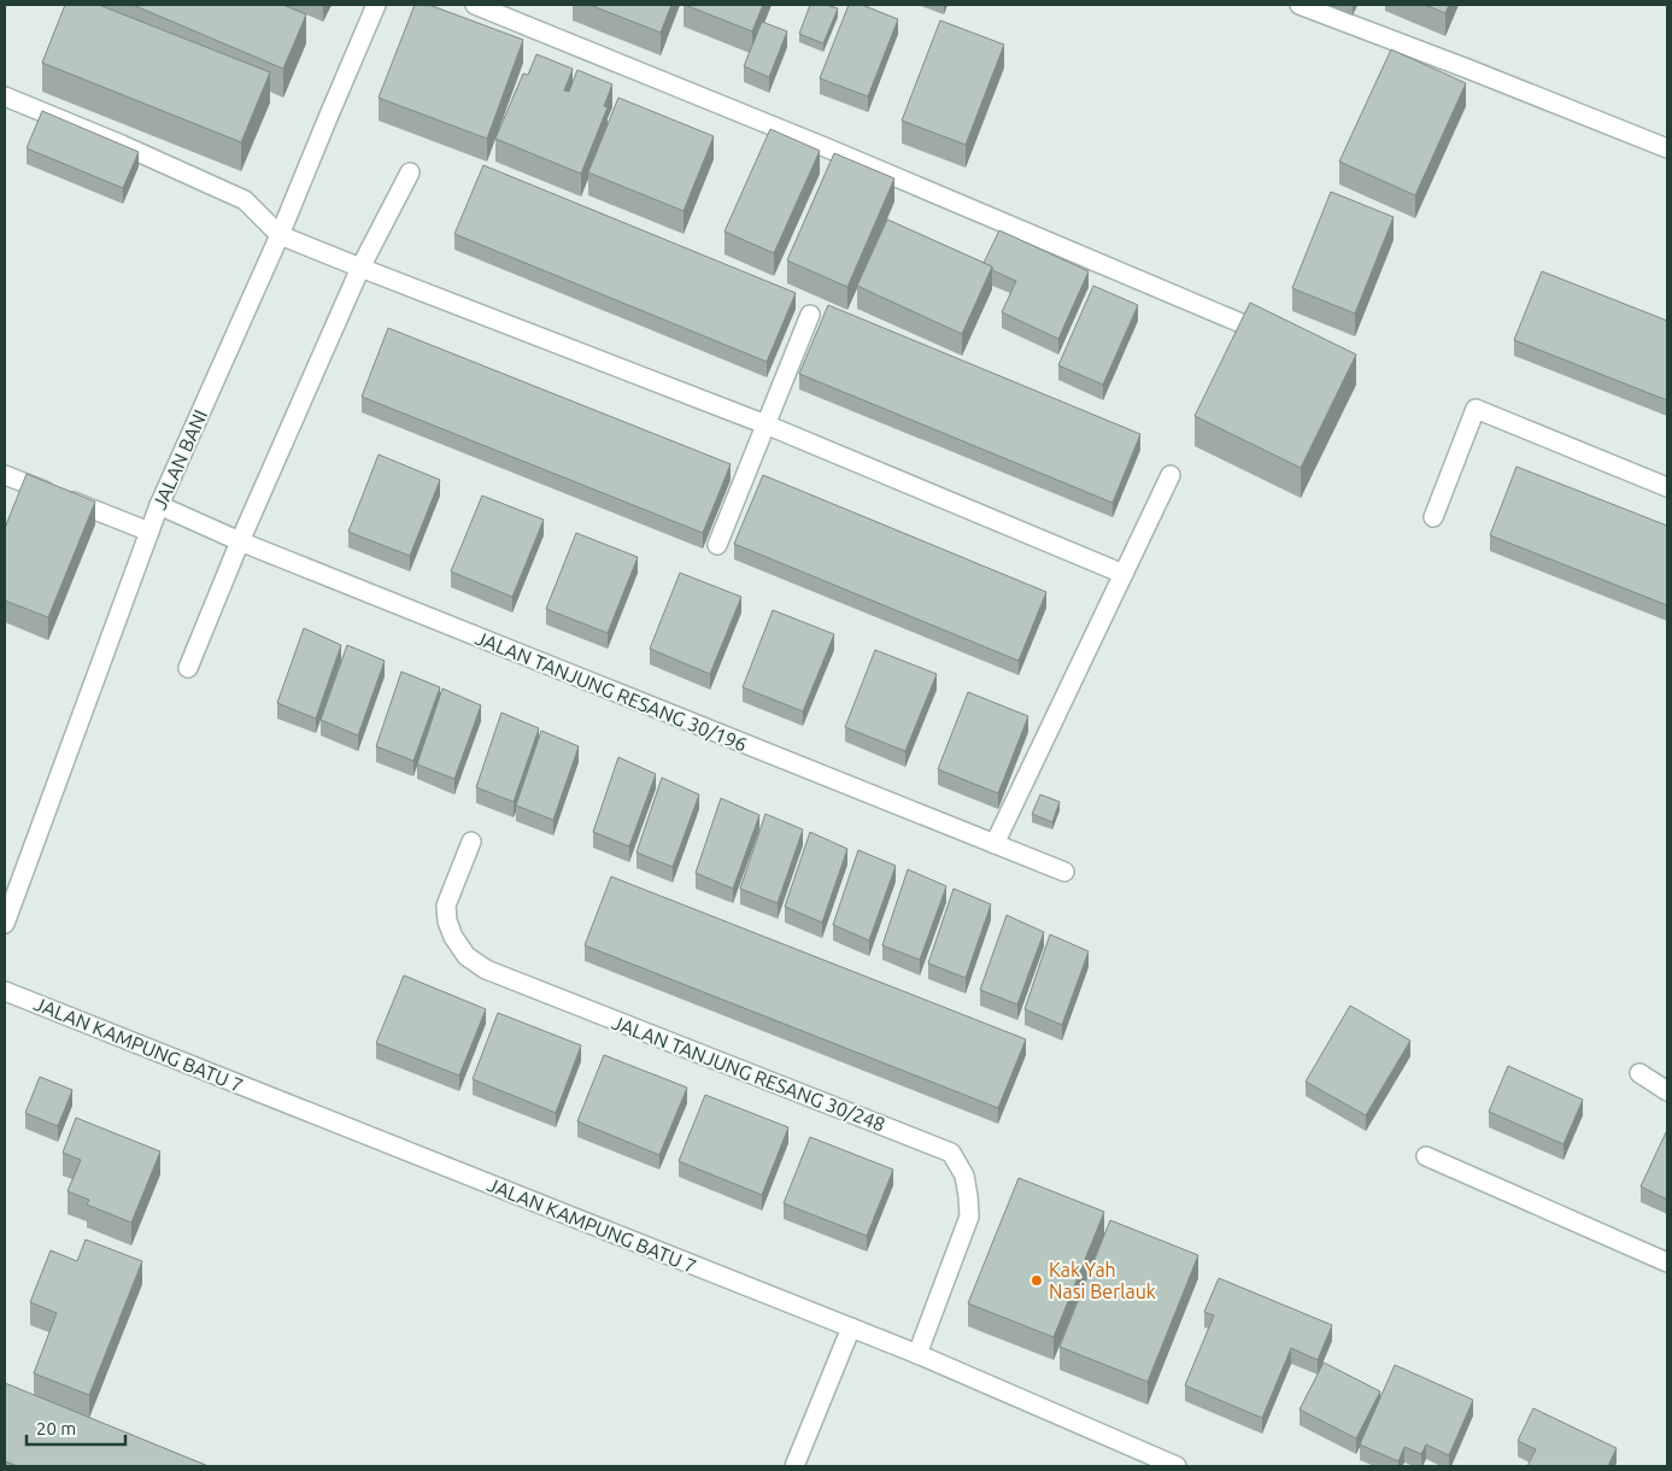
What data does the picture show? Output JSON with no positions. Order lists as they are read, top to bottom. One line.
{"streets":{"street":["JALAN BANI","JALAN TANJUNG RESANG 30/196","JALAN KAMPUNG BATU 7","JALAN TANJUNG RESANG 30/248"]},"crossings":[["JALAN BANI","JALAN TANJUNG RESANG 30/196"],["JALAN KAMPUNG BATU 7","JALAN TANJUNG RESANG 30/248"]],"places":["Kak Yah Nasi Berlauk"],"scale_bar":"20 m"}
